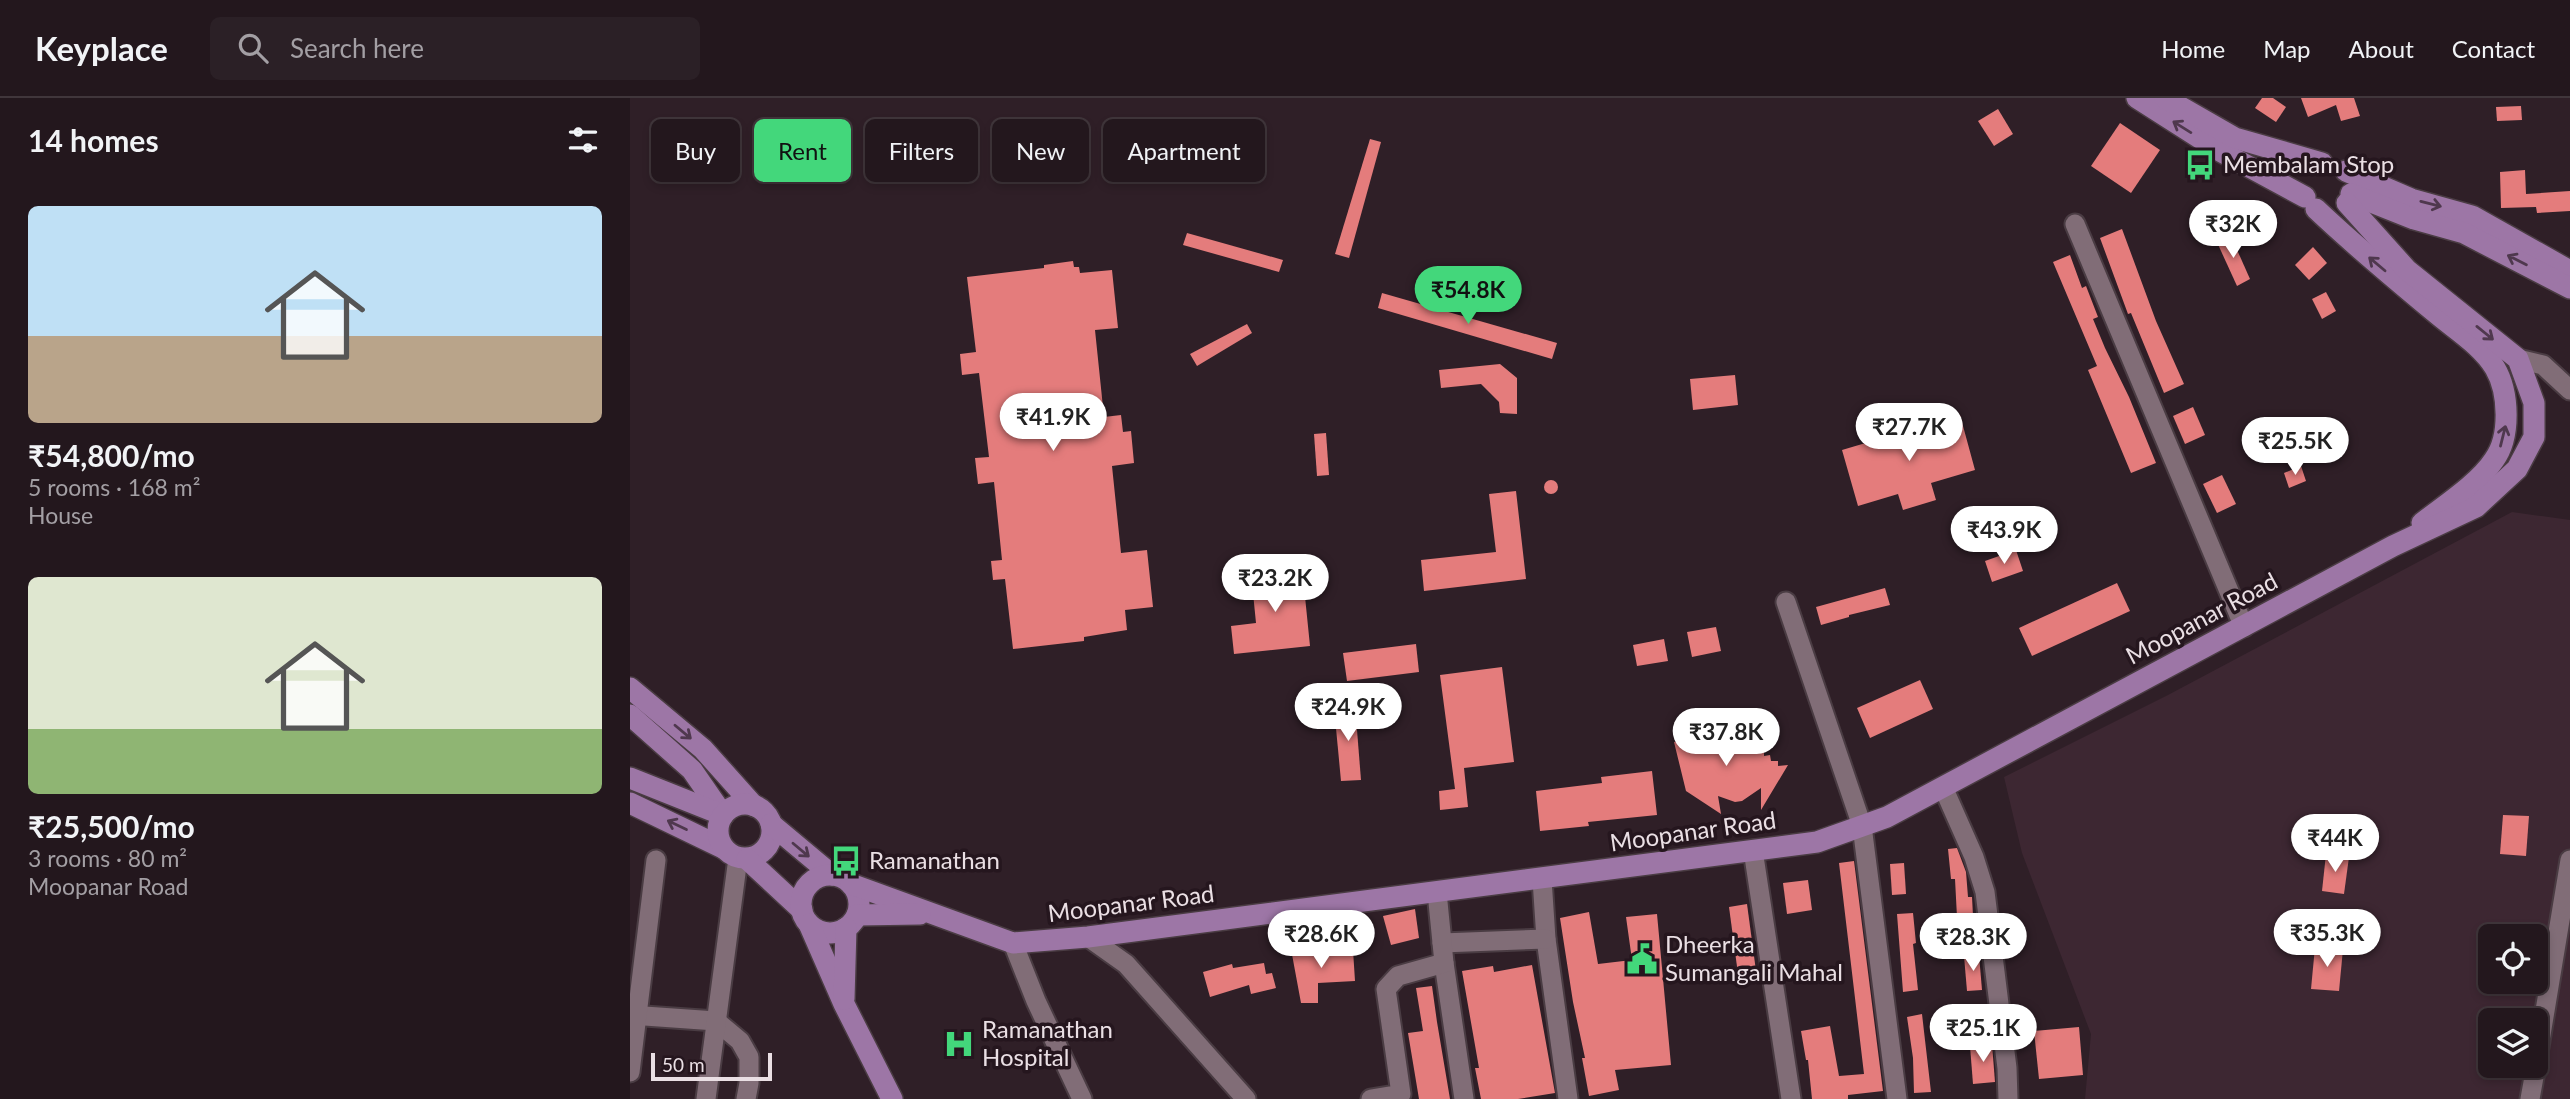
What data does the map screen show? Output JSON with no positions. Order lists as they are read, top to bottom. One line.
{"streets":{"main road":["Moopanar Road"]},"places":{"bus stop":["Membalam Stop","Ramanathan"],"public building":["Dheerka Sumangali Mahal"],"hospital":["Ramanathan Hospital"]},"scale_bar":"50 m","page":{"header":"Keyplace","search":"Search here","nav":["Home","Map","About","Contact"],"heading":"14 homes","chip":["Buy","Rent","Filters","New","Apartment"],"list":[{"name":"₹54,800/mo","note":"5 rooms · 168 m² · House"},{"name":"₹25,500/mo","note":"3 rooms · 80 m² · Moopanar Road"}],"price":["₹32K","₹54.8K","₹41.9K","₹27.7K","₹25.5K","₹43.9K","₹23.2K","₹24.9K","₹37.8K","₹44K","₹35.3K","₹28.6K","₹28.3K","₹25.1K"],"scale":"50 m"}}
